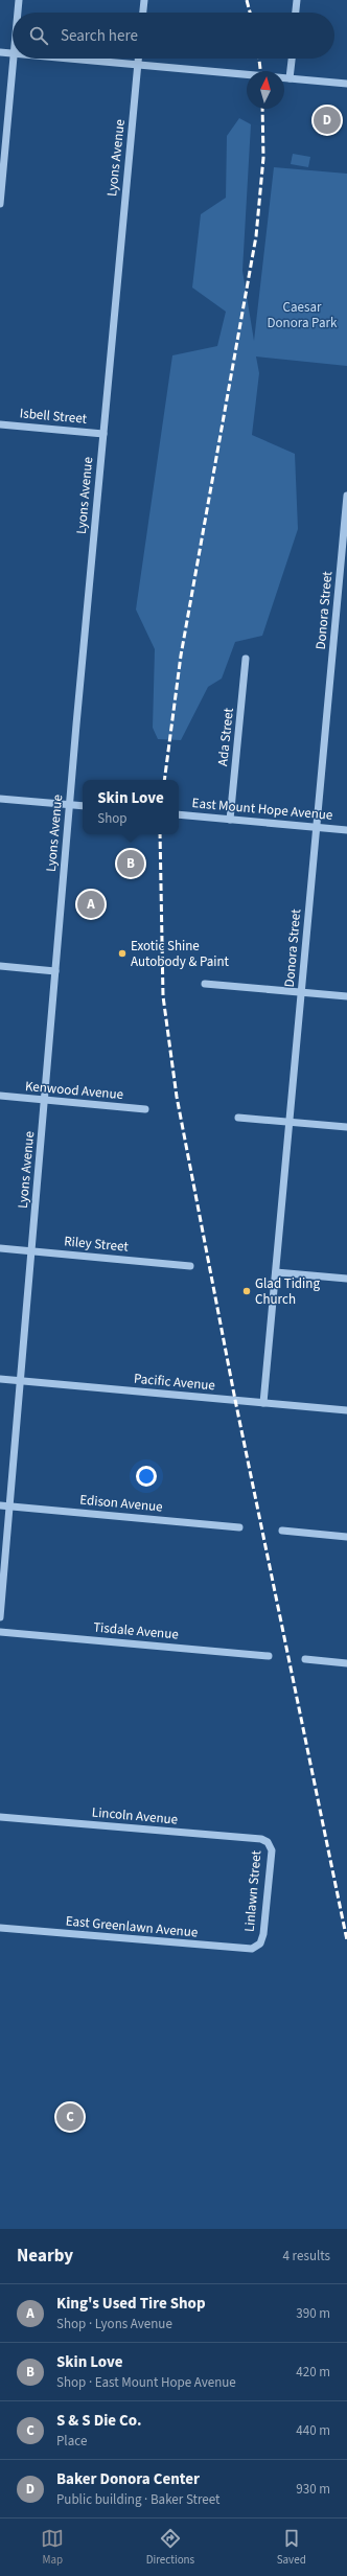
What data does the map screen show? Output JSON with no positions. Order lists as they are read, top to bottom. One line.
{"streets":{"street":["Lyons Avenue","Isbell Street","Donora Street","Ada Street","East Mount Hope Avenue","Kenwood Avenue","Riley Street","Pacific Avenue","Edison Avenue","Tisdale Avenue","Lincoln Avenue","Linlawn Street","East Greenlawn Avenue"]},"crossings":[["Lyons Avenue","Isbell Street"],["Lyons Avenue","Kenwood Avenue"],["Lyons Avenue","Riley Street"],["Lyons Avenue","Pacific Avenue"],["Lyons Avenue","Edison Avenue"],["Donora Street","East Mount Hope Avenue"],["Donora Street","Pacific Avenue"],["Ada Street","East Mount Hope Avenue"],["Lincoln Avenue","Linlawn Street"],["Linlawn Street","East Greenlawn Avenue"]],"parks":["Caesar Donora Park"],"places":["Exotic Shine Autobody & Paint","Glad Tiding Church"],"north":"top","page":{"search":"Search here","pins":["D","B","A","C"],"popup":["Skin Love","Shop"],"heading":["Nearby","4 results"],"list":[{"mark":"A","name":"King's Used Tire Shop","note":"Shop · Lyons Avenue","value":"390 m"},{"mark":"B","name":"Skin Love","note":"Shop · East Mount Hope Avenue","value":"420 m"},{"mark":"C","name":"S & S Die Co.","note":"Place","value":"440 m"},{"mark":"D","name":"Baker Donora Center","note":"Public building · Baker Street","value":"930 m"}],"nav":["Map","Directions","Saved"]}}
